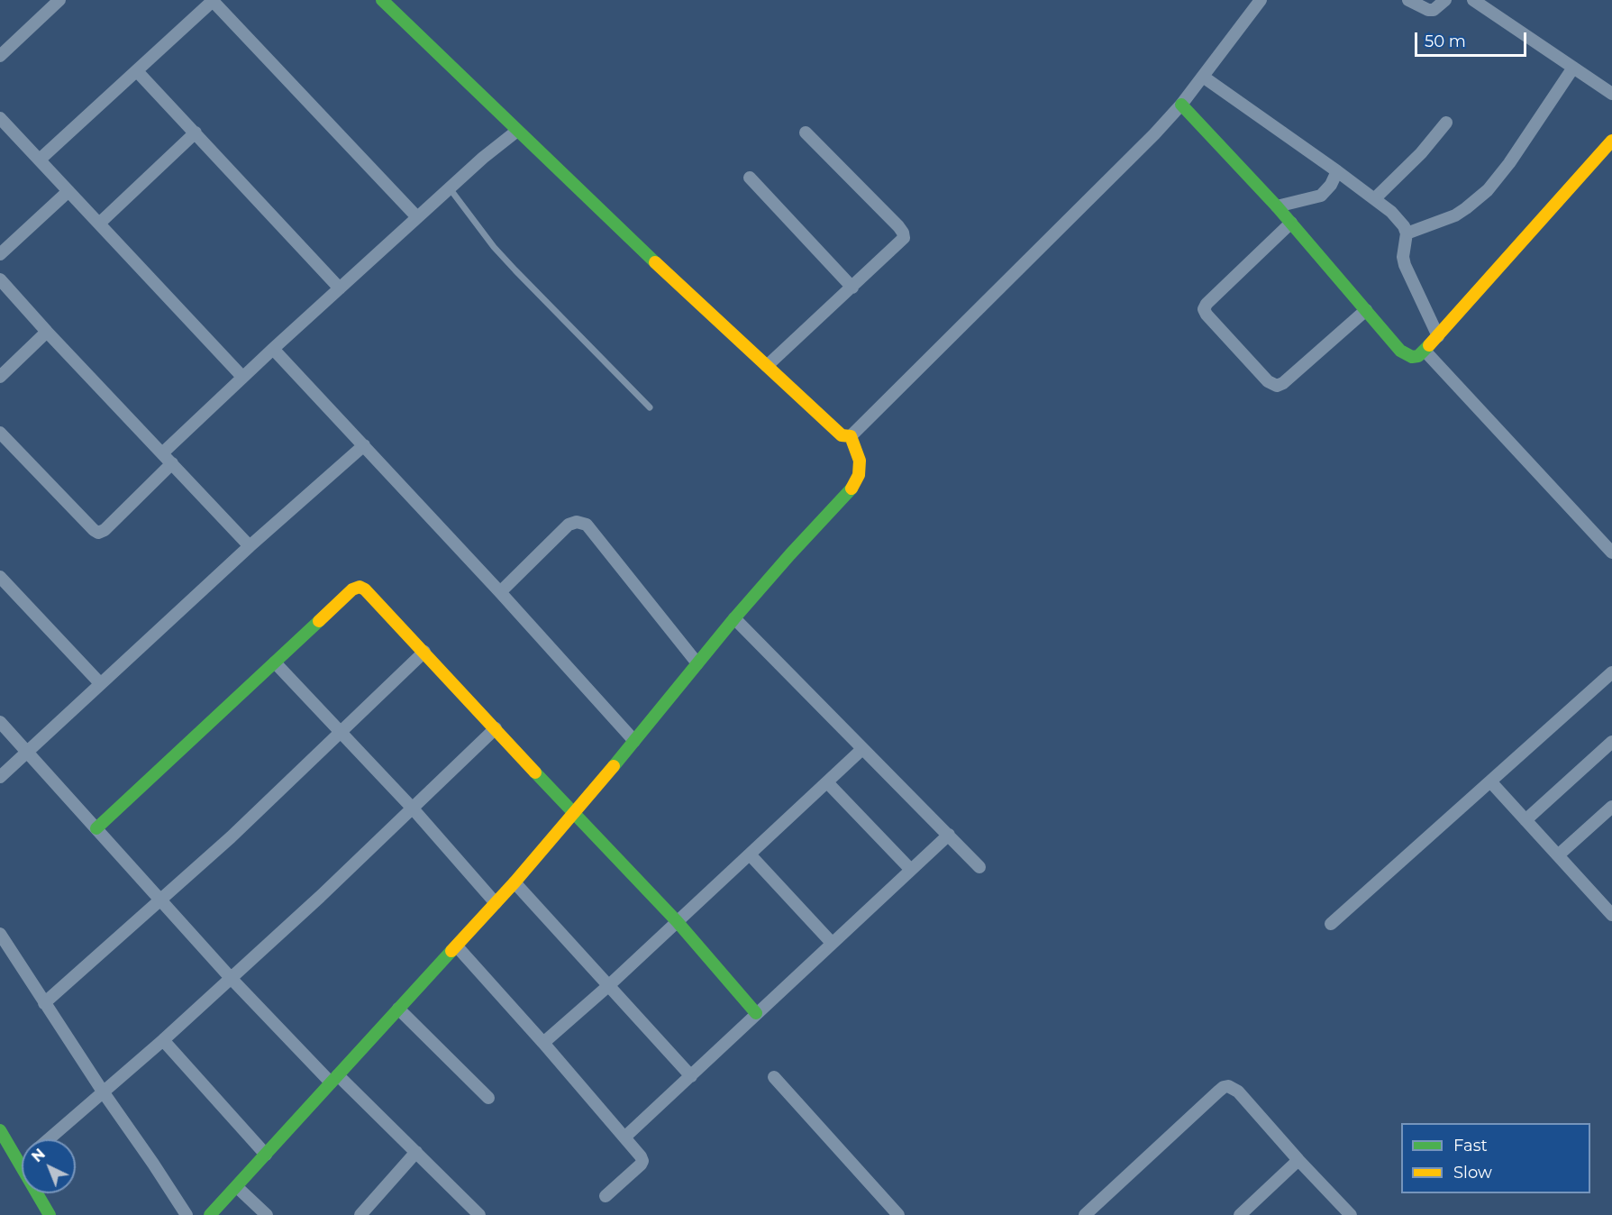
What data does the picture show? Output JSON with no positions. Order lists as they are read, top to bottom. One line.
{"legend":["Fast","Slow"],"scale_bar":"50 m","north":"top left"}
